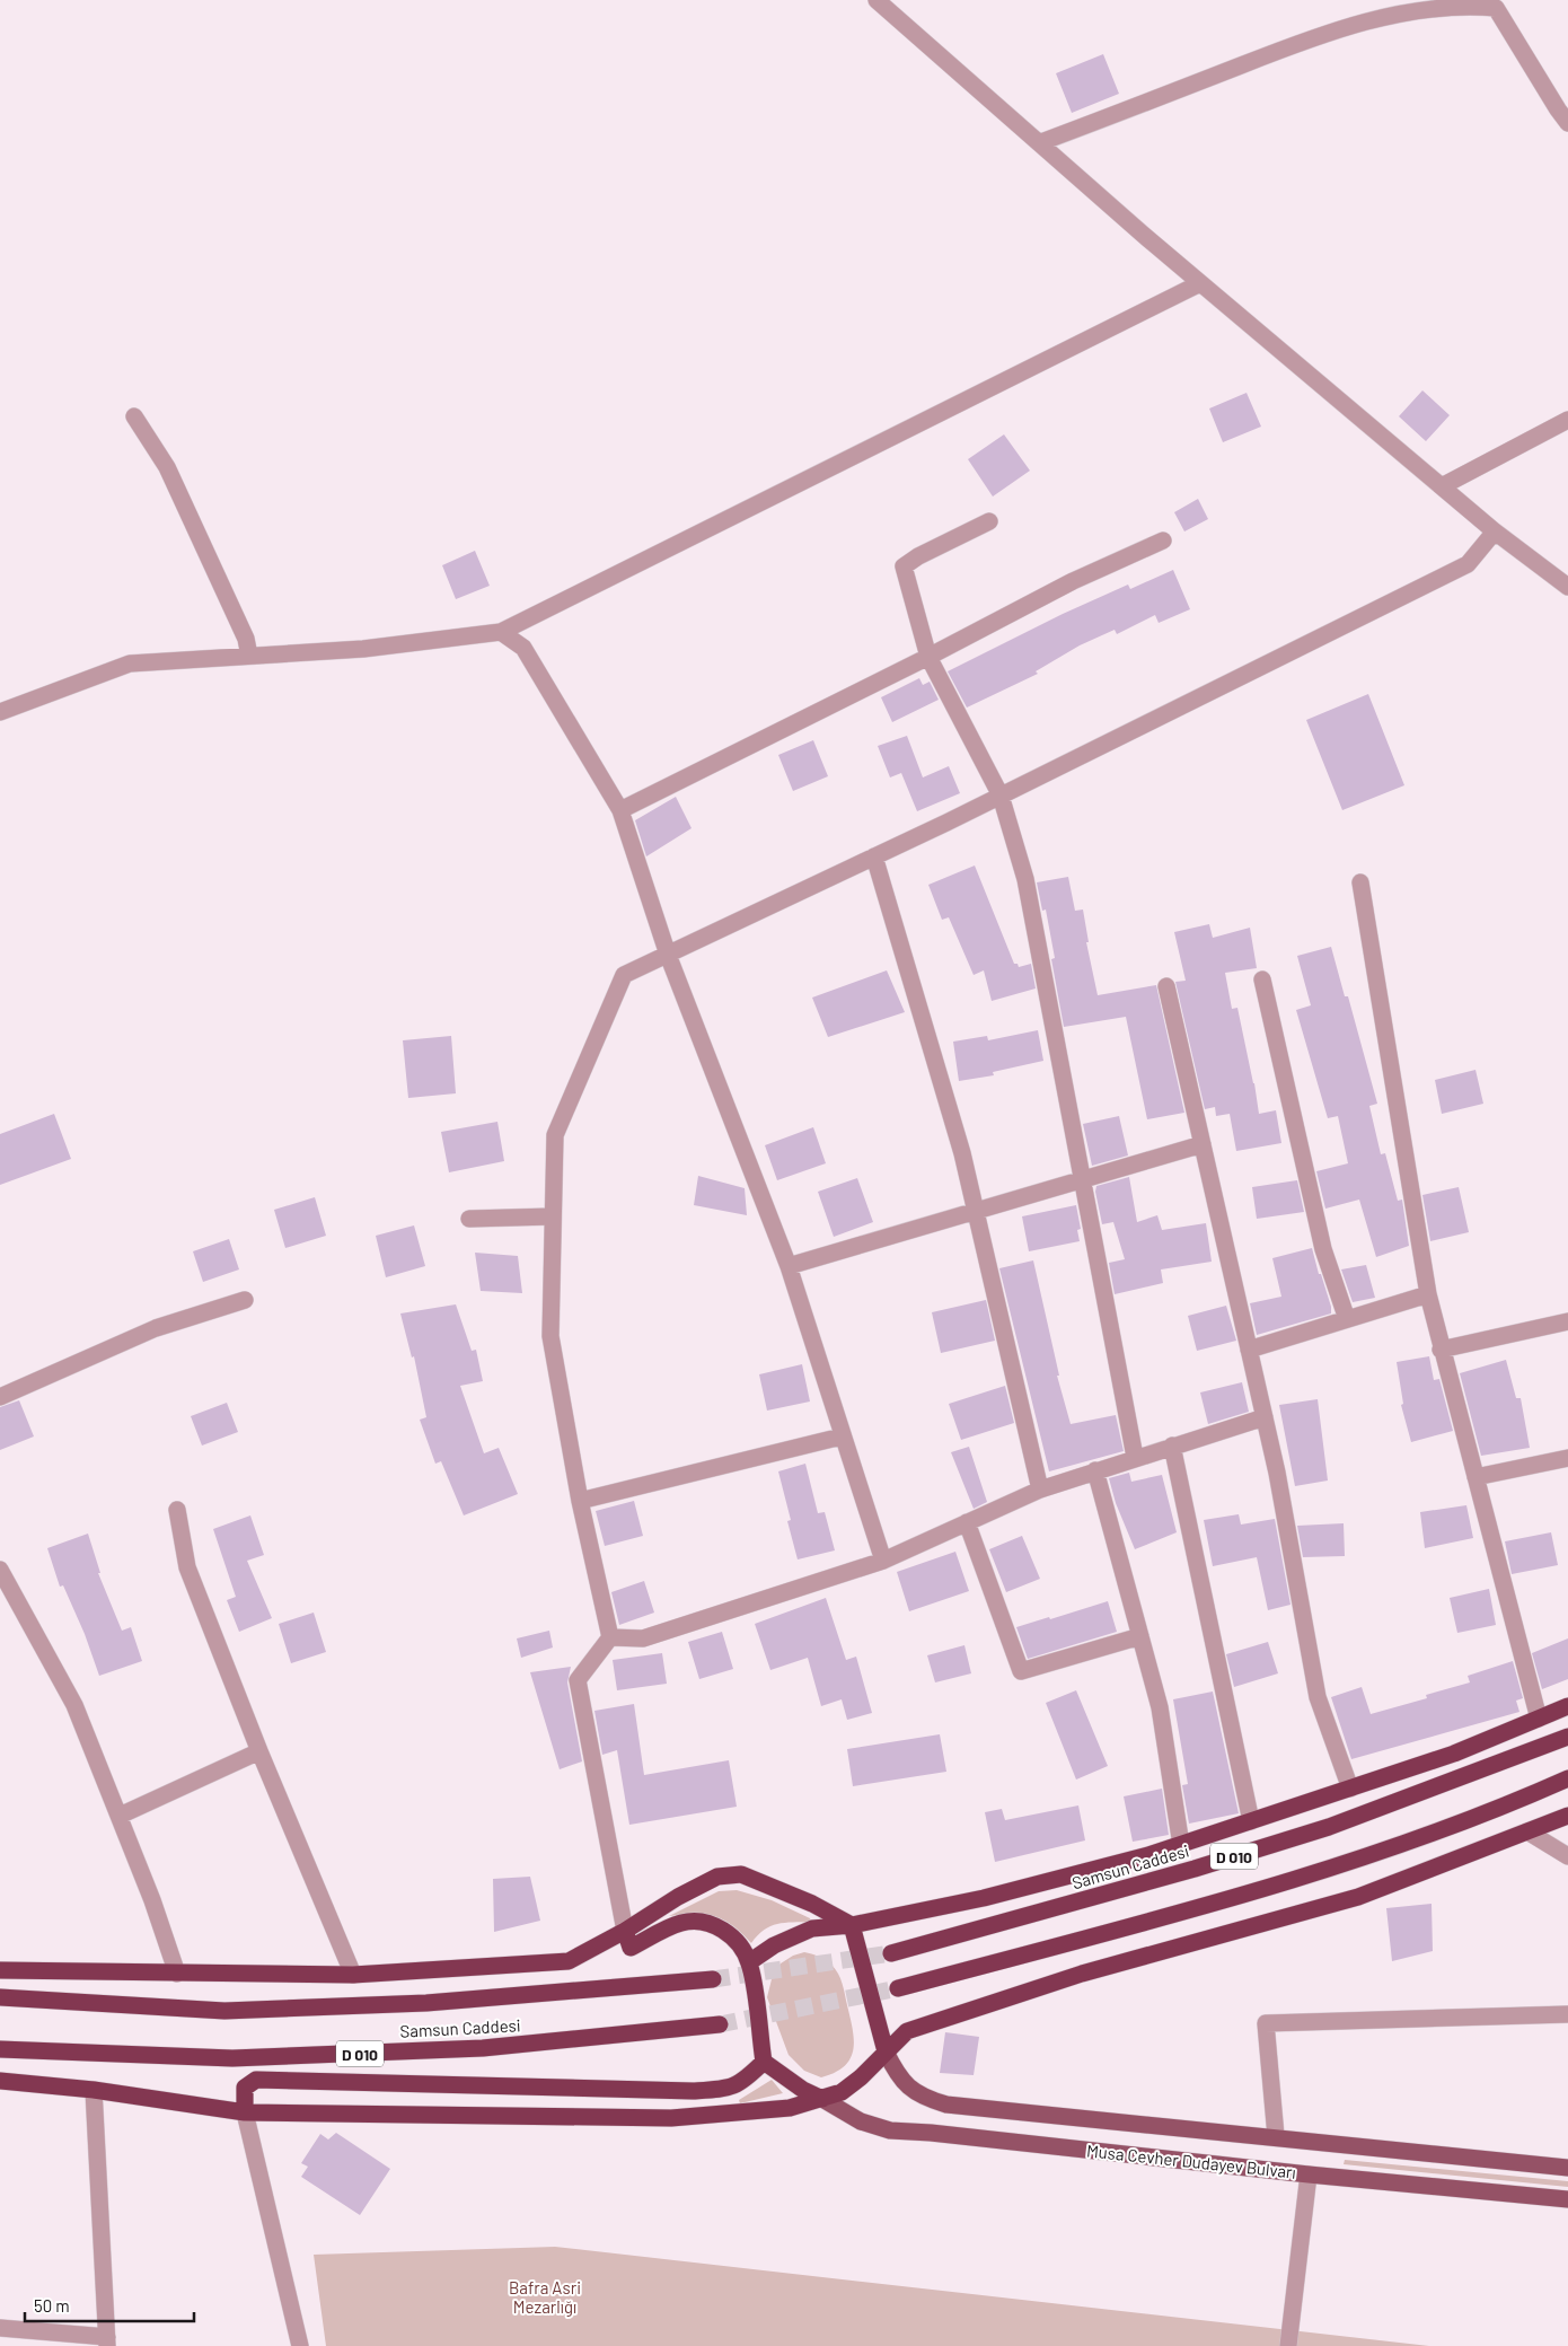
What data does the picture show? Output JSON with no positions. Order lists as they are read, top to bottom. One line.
{"streets":{"highway":["D 010","Samsun Caddesi"],"main road":["Musa Cevher Dudayev Bulvarı"]},"parks":["Bafra Asri Mezarlığı"],"scale_bar":"50 m"}
